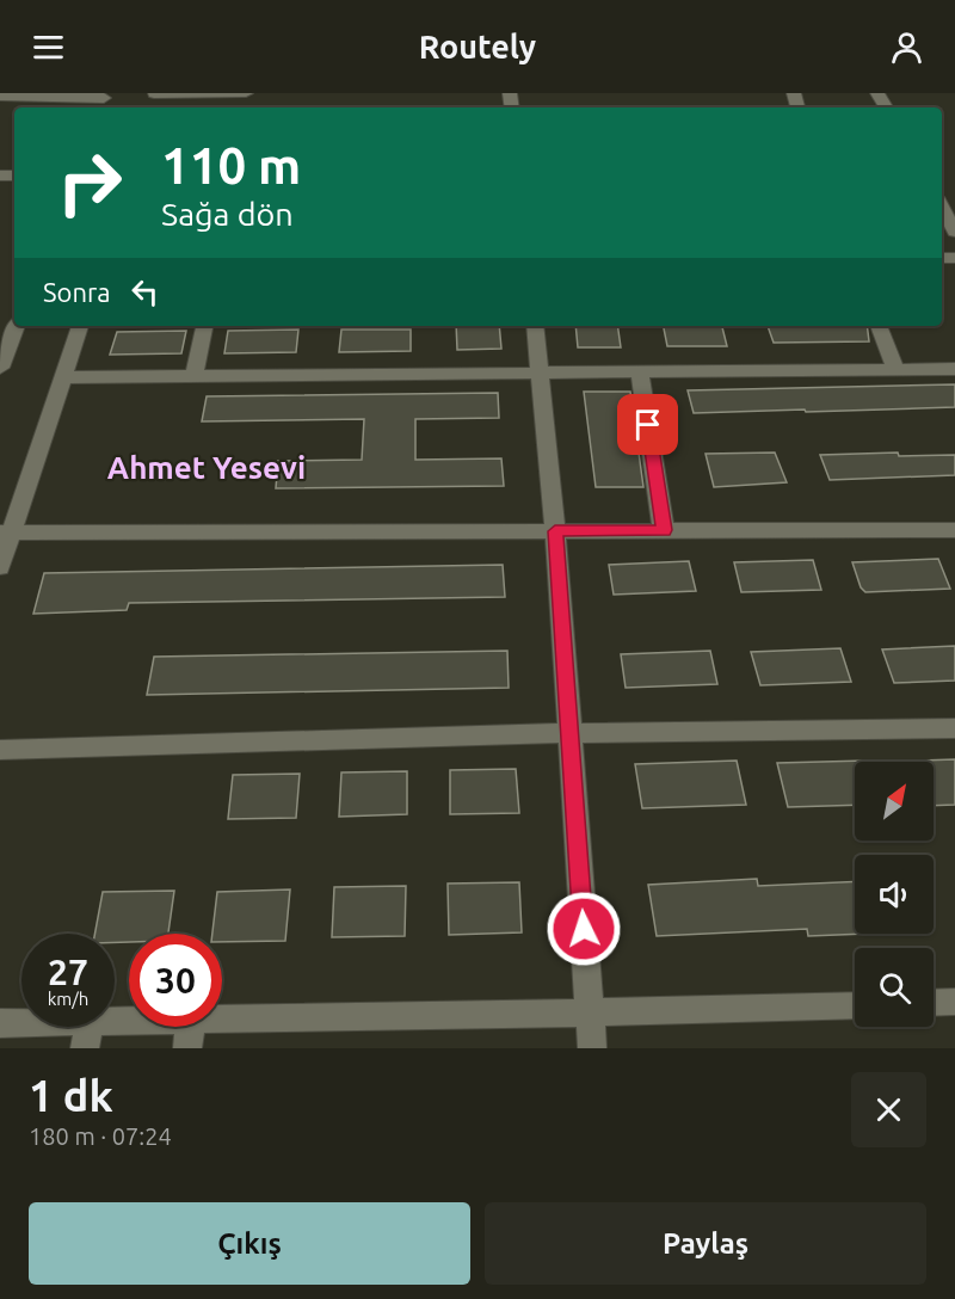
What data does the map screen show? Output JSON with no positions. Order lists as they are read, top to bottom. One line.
{"districts":["Ahmet Yesevi"],"north":"top right","page":{"header":"Routely","turn":["110 m","Sağa dön"],"then":"Sonra","speed":"27 km/h","limit":"30","heading":["1 dk","180 m · 07:24"],"buttons":["Çıkış","Paylaş"]}}
